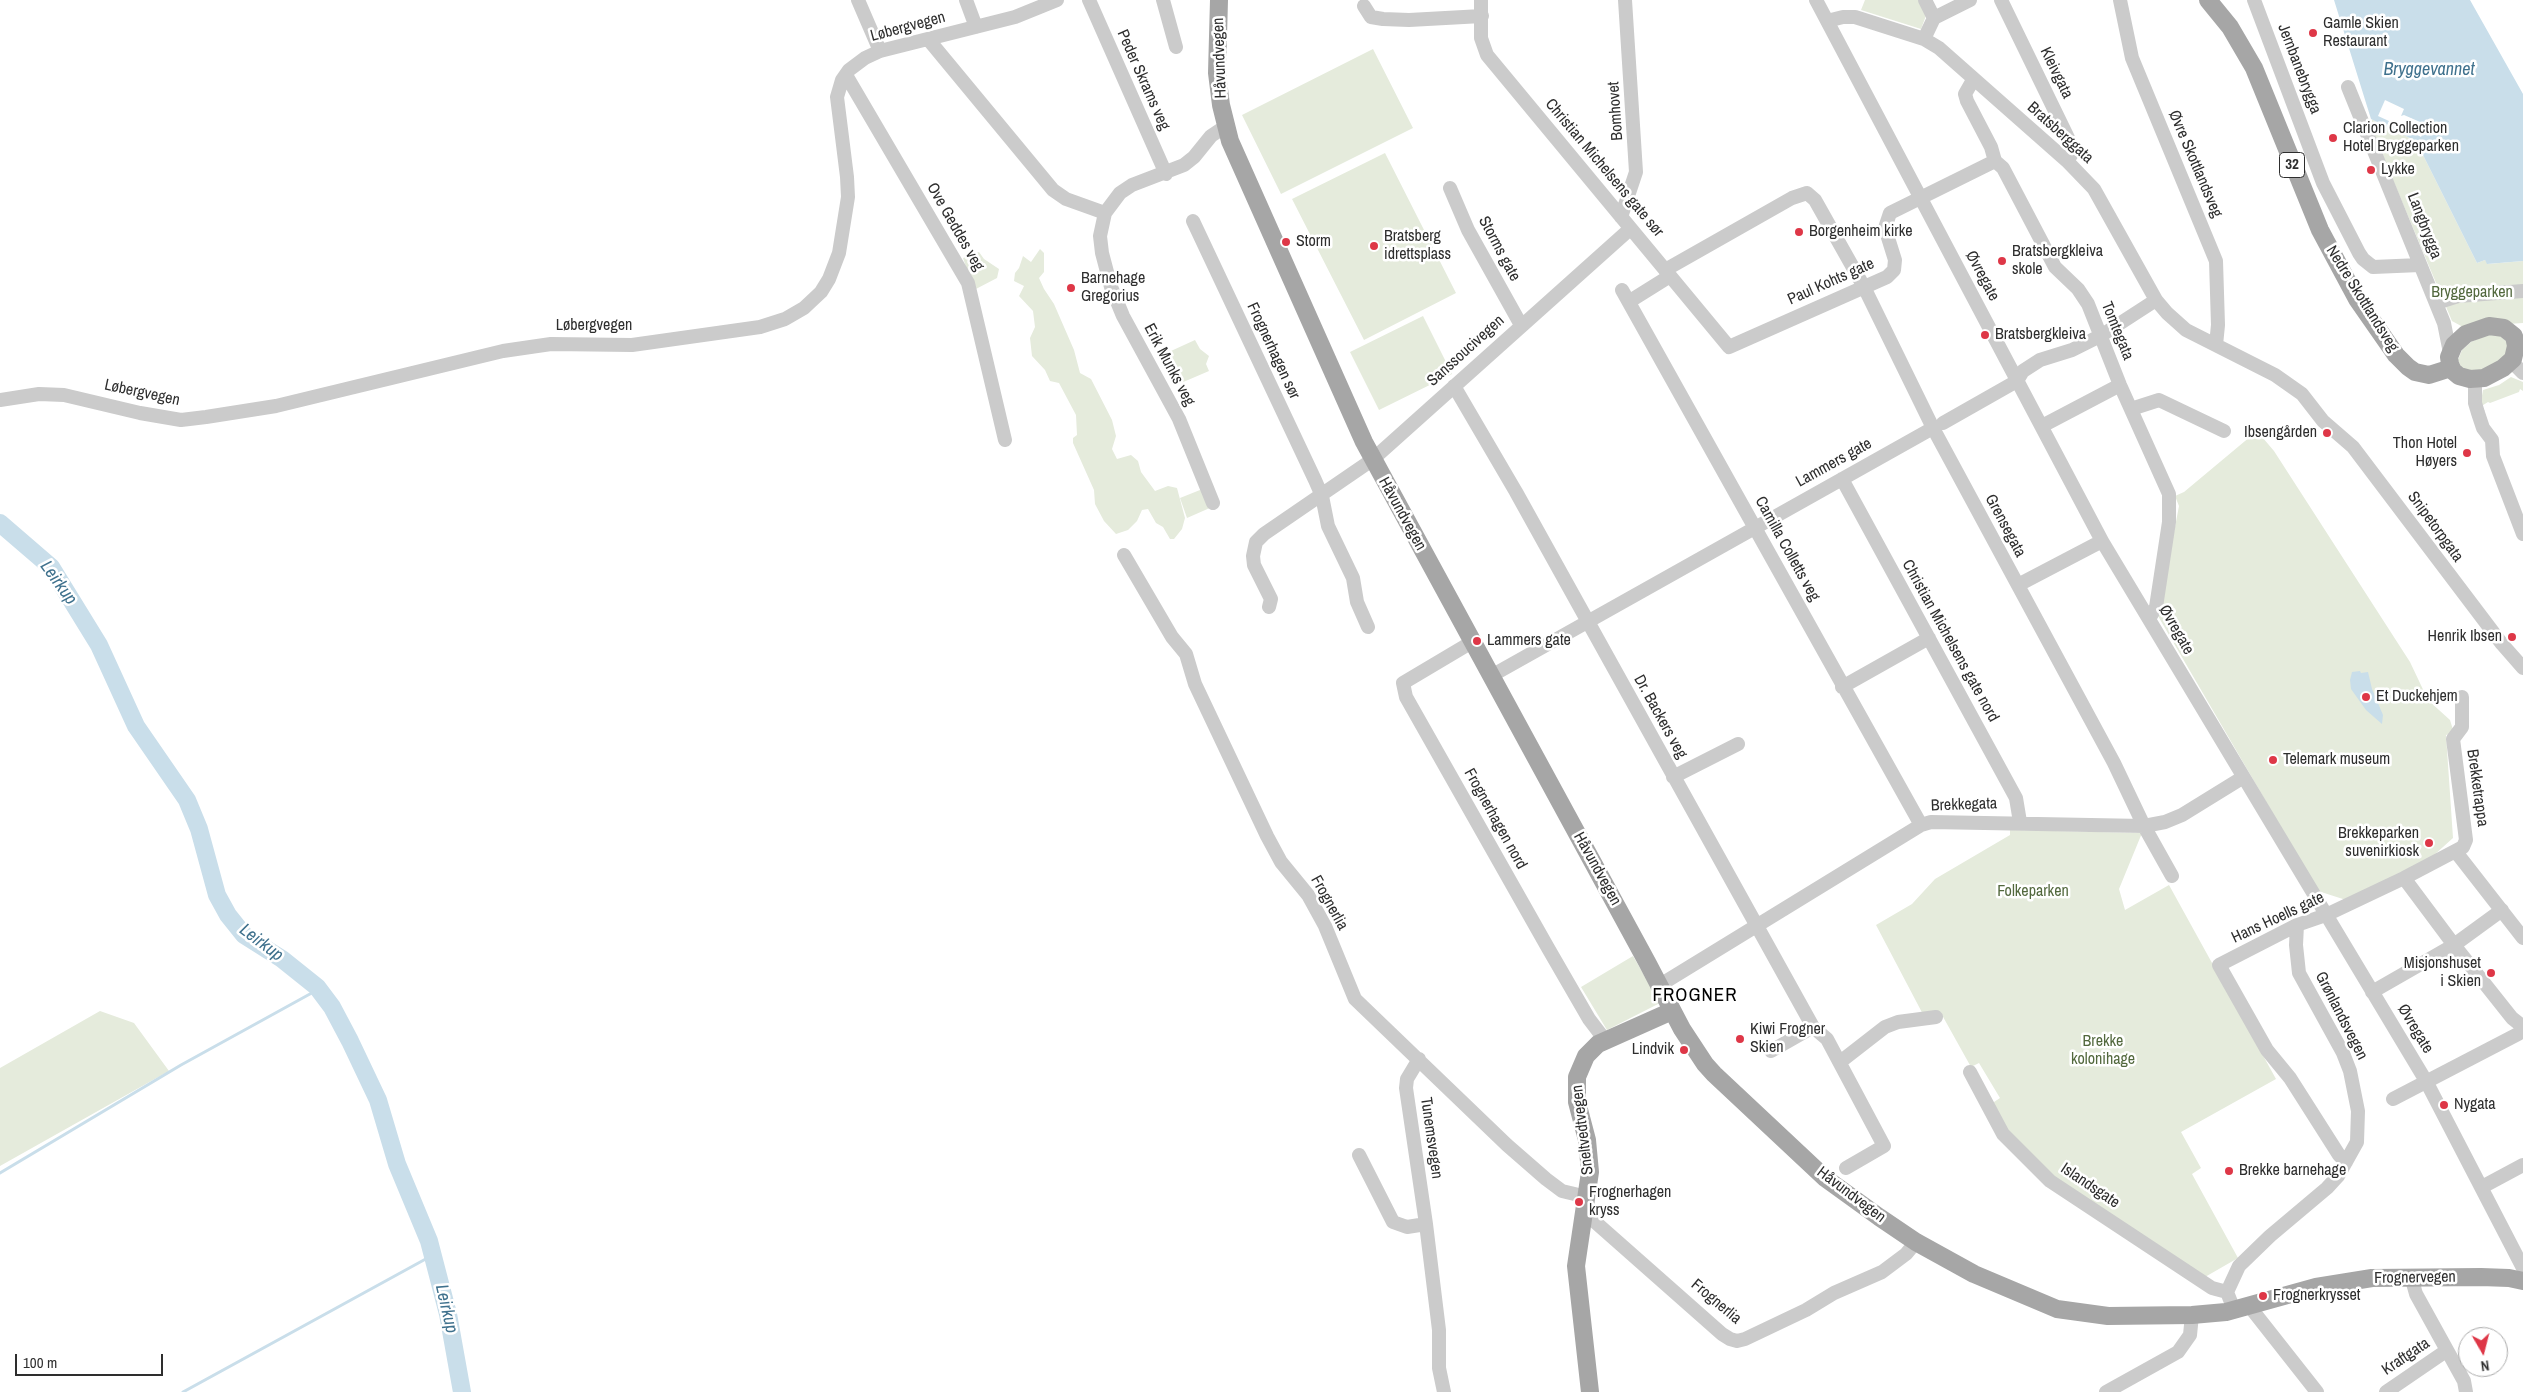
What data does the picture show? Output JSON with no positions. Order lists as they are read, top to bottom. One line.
{"streets":{"main road":["Håvundvegen","32","Nedre Skottlandsveg","Sneltvedtvegen","Frognervegen"],"street":["Løbergvegen","Jernbanebrygga","Kleivgata","Peder Skrams veg","Bomhovet","Bratsberggata","Øvre Skottlandsveg","Christian Michelsens gate sør","Langbrygga","Ove Geddes veg","Storms gate","Øvregate","Paul Kohts gate","Tomtegata","Frognerhagen sør","Sanssoucivegen","Erik Munks veg","Lammers gate","Grensegata","Snipetorpgata","Camilla Colletts veg","Christian Michelsens gate nord","Dr. Backers veg","Brekketrappa","Brekkegata","Frognerhagen nord","Frognerlia","Hans Hoells gate","Grønlandsvegen","Tunemsvegen","Islandsgate","Kraftgata"]},"crossings":[["Løbergvegen","Ove Geddes veg"],["Håvundvegen","Sanssoucivegen"],["Håvundvegen","Erik Munks veg"],["Håvundvegen","Lammers gate"],["Håvundvegen","Brekkegata"],["Håvundvegen","Frognerhagen nord"],["Håvundvegen","Frognerlia"],["Håvundvegen","Sneltvedtvegen"],["Håvundvegen","Frognervegen"],["Jernbanebrygga","Langbrygga"],["Kleivgata","Bratsberggata"],["Peder Skrams veg","Erik Munks veg"],["Bomhovet","Christian Michelsens gate sør"],["Bratsberggata","Øvre Skottlandsveg"],["Bratsberggata","Øvregate"],["Bratsberggata","Tomtegata"],["Bratsberggata","Lammers gate"],["Bratsberggata","Snipetorpgata"],["Øvre Skottlandsveg","Snipetorpgata"],["Christian Michelsens gate sør","Paul Kohts gate"],["Christian Michelsens gate sør","Sanssoucivegen"],["Christian Michelsens gate sør","Grensegata"],["Christian Michelsens gate sør","Camilla Colletts veg"],["Langbrygga","Nedre Skottlandsveg"],["Storms gate","Sanssoucivegen"],["Øvregate","Paul Kohts gate"],["Øvregate","Tomtegata"],["Øvregate","Lammers gate"],["Øvregate","Brekkegata"],["Øvregate","Hans Hoells gate"],["Paul Kohts gate","Tomtegata"],["Paul Kohts gate","Grensegata"],["Tomtegata","Lammers gate"],["Frognerhagen sør","Sanssoucivegen"],["Sanssoucivegen","Dr. Backers veg"],["Lammers gate","Grensegata"],["Lammers gate","Camilla Colletts veg"],["Lammers gate","Christian Michelsens gate nord"],["Lammers gate","Dr. Backers veg"],["Grensegata","Camilla Colletts veg"],["Grensegata","Brekkegata"],["Camilla Colletts veg","Brekkegata"],["Christian Michelsens gate nord","Brekkegata"],["Dr. Backers veg","Brekkegata"],["Brekketrappa","Hans Hoells gate"],["Frognerhagen nord","Sneltvedtvegen"],["Frognerlia","Sneltvedtvegen"],["Frognerlia","Tunemsvegen"],["Hans Hoells gate","Grønlandsvegen"],["Grønlandsvegen","Islandsgate"],["Frognervegen","Kraftgata"]],"districts":["FROGNER"],"water":["Bryggevannet","Leirkup"],"parks":["Bryggeparken","Folkeparken","Brekke kolonihage"],"places":["Gamle Skien Restaurant","Clarion Collection Hotel Bryggeparken","Lykke","Borgenheim kirke","Storm","Bratsberg idrettsplass","Bratsbergkleiva skole","Barnehage Gregorius","Bratsbergkleiva","Ibsengården","Thon Hotel Høyers","Henrik Ibsen","Lammers gate","Et Duckehjem","Telemark museum","Brekkeparken suvenirkiosk","Misjonshuset i Skien","Kiwi Frogner Skien","Lindvik","Nygata","Brekke barnehage","Frognerhagen kryss","Frognerkrysset"],"scale_bar":"100 m","north":"bottom"}
